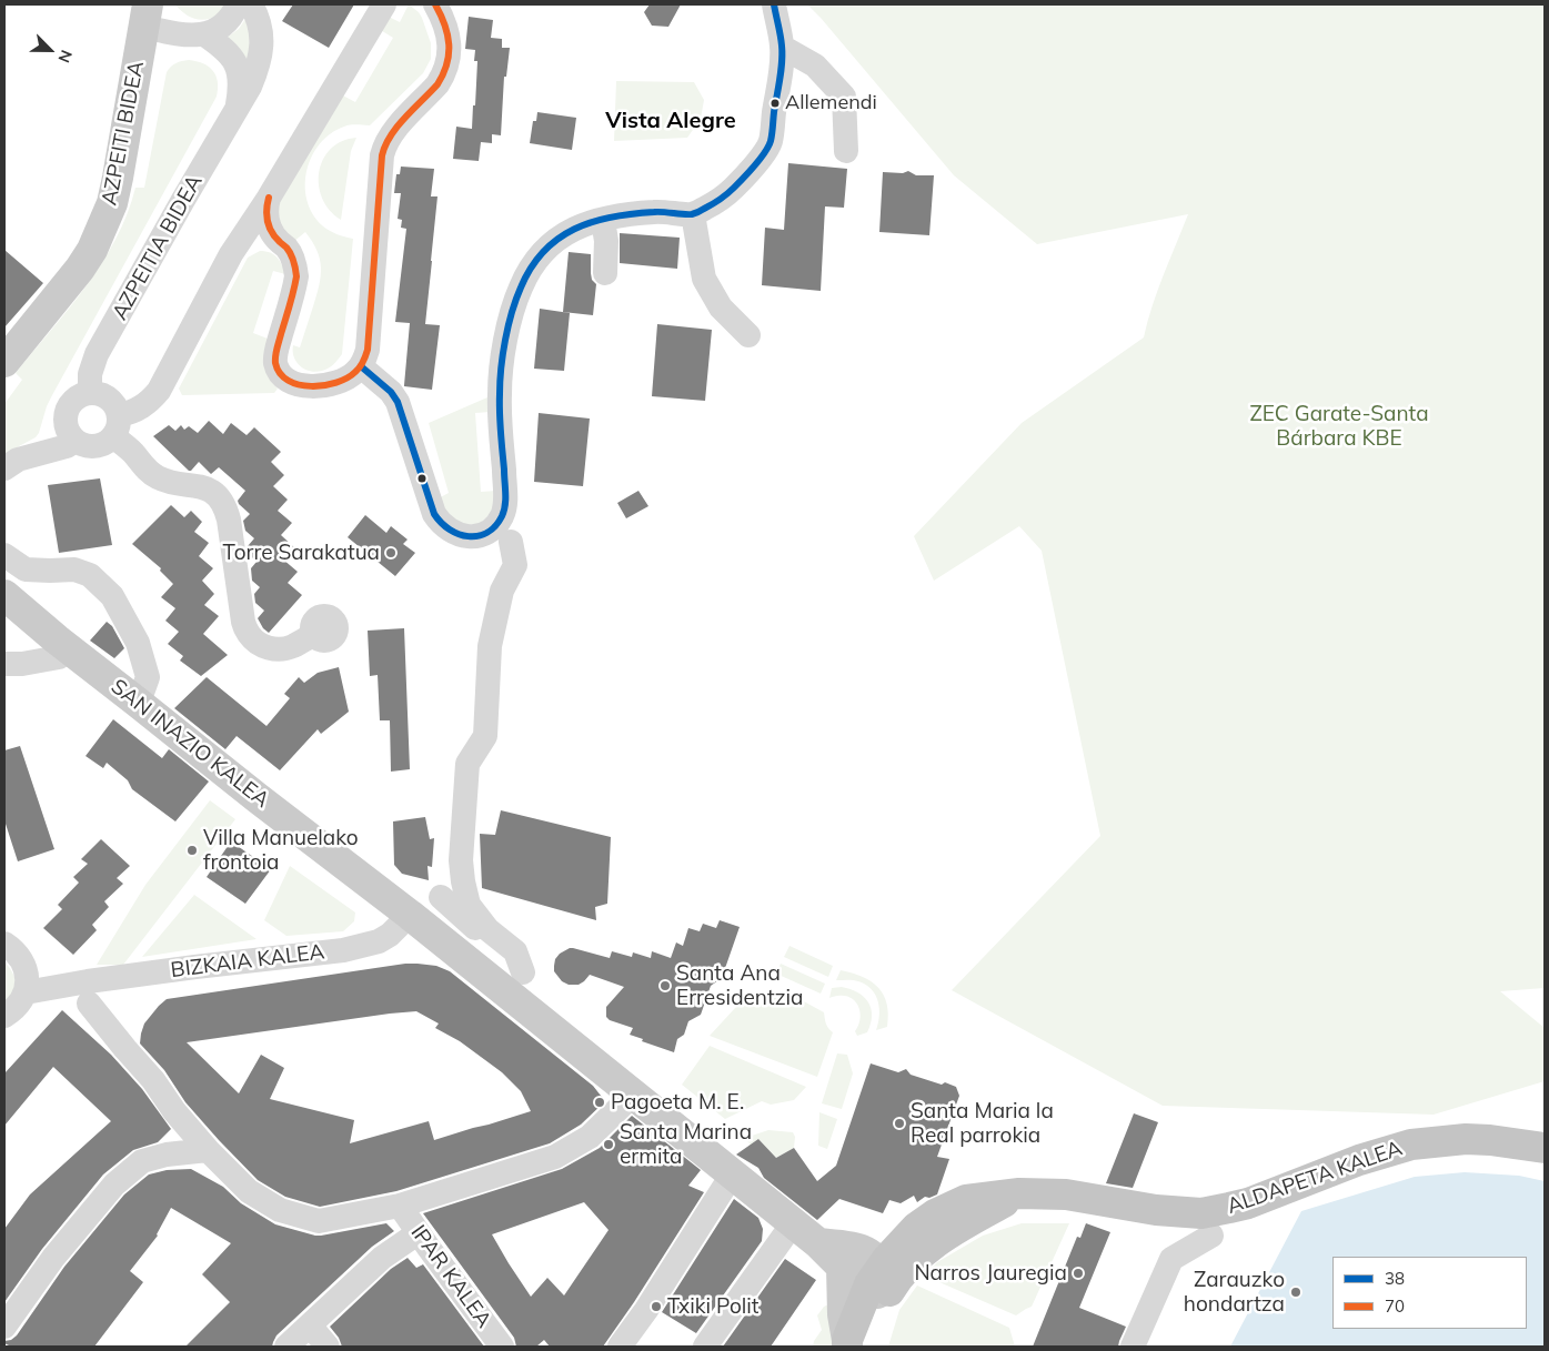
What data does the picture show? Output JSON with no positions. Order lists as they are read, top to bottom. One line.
{"streets":{"highway":["ALDAPETA KALEA"],"main road":["AZPEITI BIDEA","SAN INAZIO KALEA"],"street":["AZPEITIA BIDEA","BIZKAIA KALEA","IPAR KALEA"]},"crossings":[["SAN INAZIO KALEA","BIZKAIA KALEA"],["SAN INAZIO KALEA","ALDAPETA KALEA"]],"districts":["Vista Alegre"],"parks":["ZEC Garate-Santa Bárbara KBE"],"places":["Allemendi","Torre Sarakatua","Villa Manuelako frontoia","Santa Ana Erresidentzia","Pagoeta M. E.","Santa Maria la Real parrokia","Santa Marina ermita","Narros Jauregia","Zarauzko hondartza","Txiki Polit"],"lines":["transit line 38","transit line 70"],"legend":["38","70"],"north":"bottom right"}
